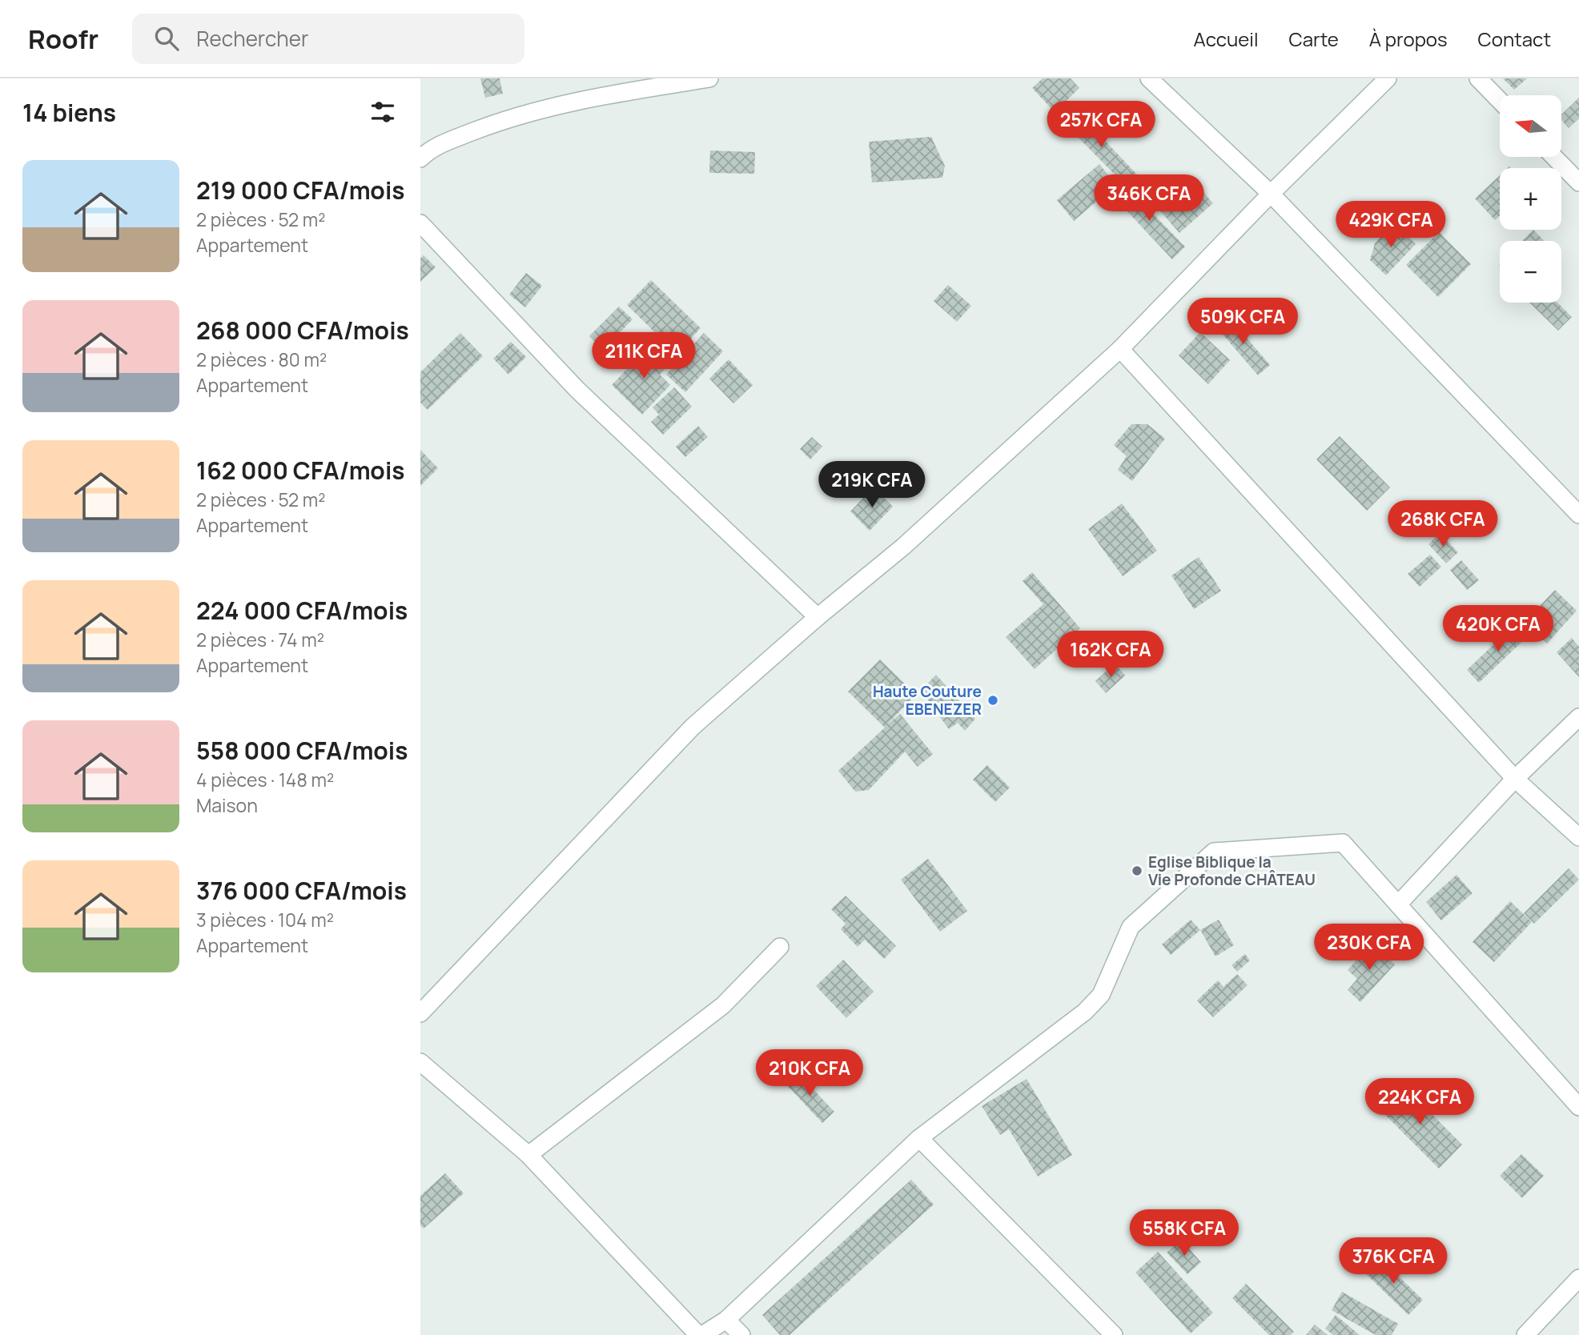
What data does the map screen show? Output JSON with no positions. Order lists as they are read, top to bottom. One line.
{"places":["Haute Couture EBENEZER","Eglise Biblique la Vie Profonde CHÂTEAU"],"north":"left","page":{"header":"Roofr","search":"Rechercher","nav":["Accueil","Carte","À propos","Contact"],"heading":"14 biens","map_buttons":["+","−"],"price":["257K CFA","346K CFA","429K CFA","509K CFA","211K CFA","219K CFA","268K CFA","420K CFA","162K CFA","230K CFA","210K CFA","224K CFA","558K CFA","376K CFA"],"list":[{"name":"219 000 CFA/mois","note":"2 pièces · 52 m² · Appartement"},{"name":"268 000 CFA/mois","note":"2 pièces · 80 m² · Appartement"},{"name":"162 000 CFA/mois","note":"2 pièces · 52 m² · Appartement"},{"name":"224 000 CFA/mois","note":"2 pièces · 74 m² · Appartement"},{"name":"558 000 CFA/mois","note":"4 pièces · 148 m² · Maison"},{"name":"376 000 CFA/mois","note":"3 pièces · 104 m² · Appartement"}]}}
